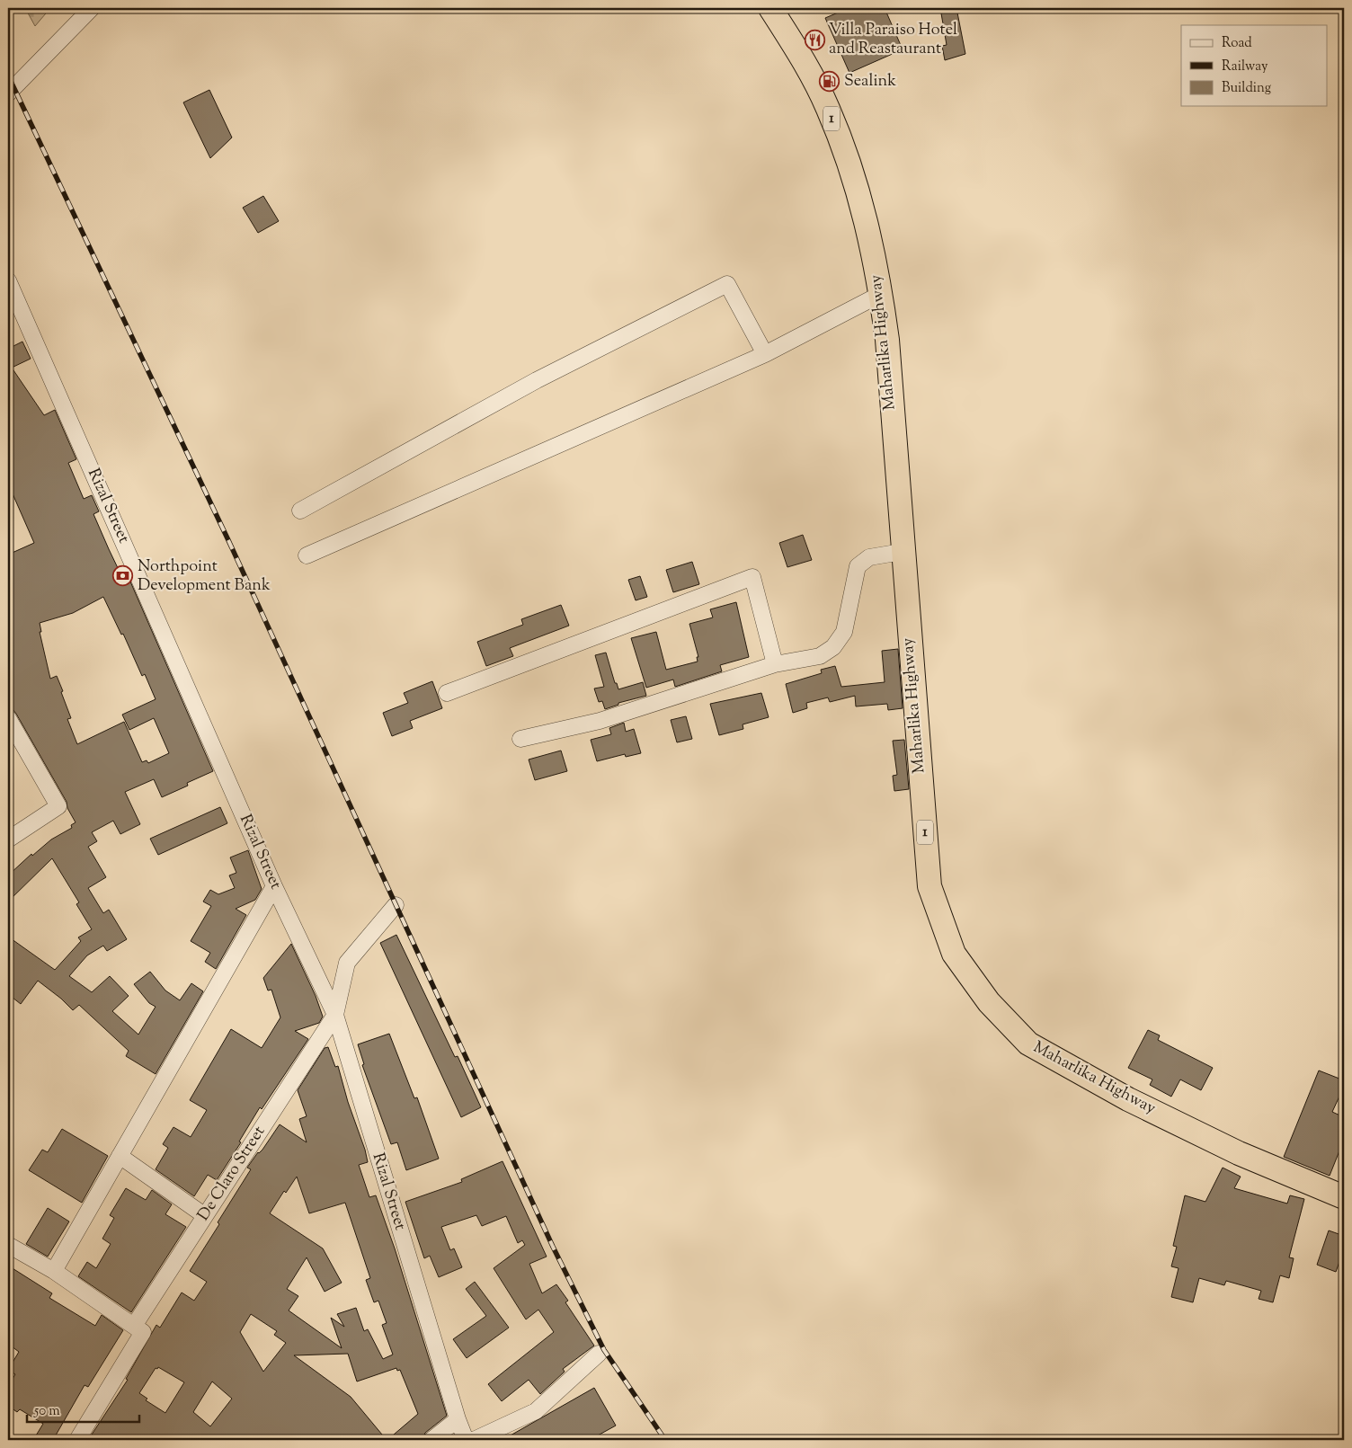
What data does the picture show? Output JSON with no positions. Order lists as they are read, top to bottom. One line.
{"streets":{"highway":["1","Maharlika Highway"],"street":["Rizal Street","De Claro Street"]},"crossings":[["Rizal Street","De Claro Street"]],"places":{"restaurant":["Villa Paraiso Hotel and Reastaurant"],"fuel station":["Sealink"],"bank":["Northpoint Development Bank"]},"legend":["Road","Railway","Building"],"scale_bar":"50 m"}
